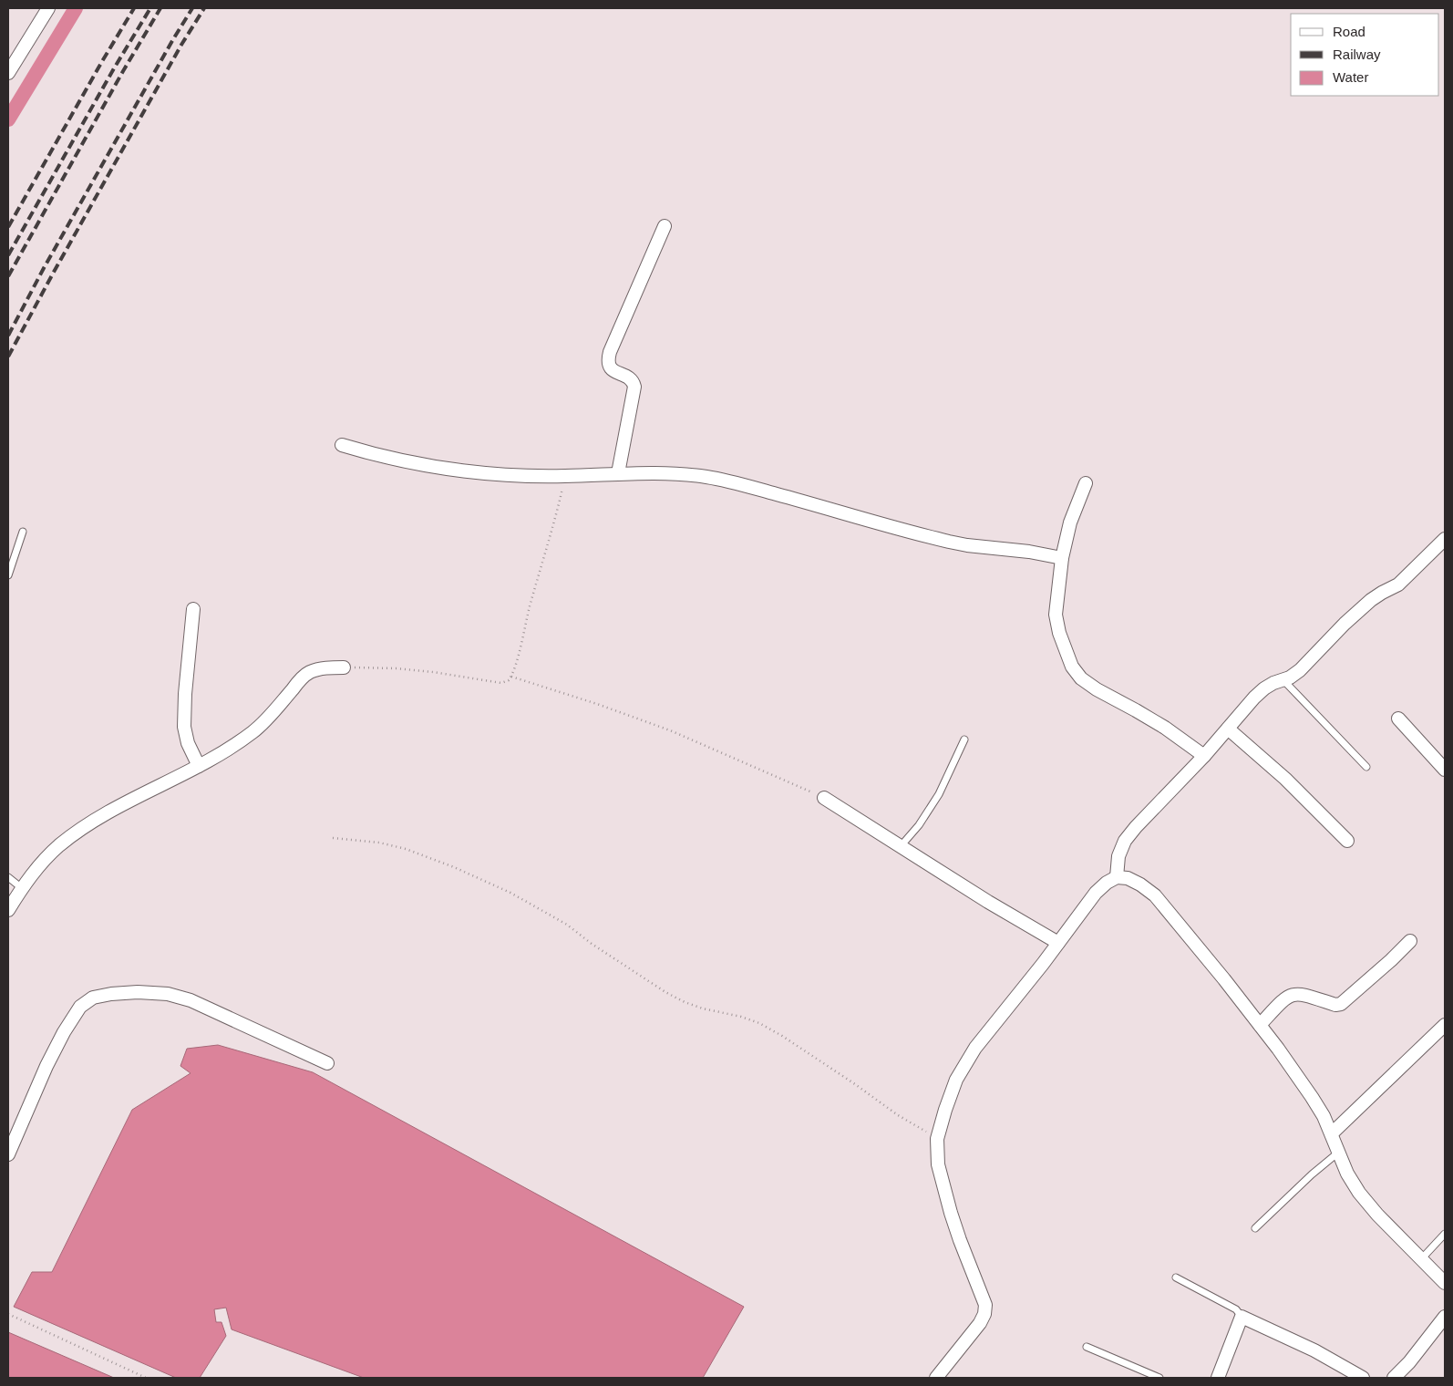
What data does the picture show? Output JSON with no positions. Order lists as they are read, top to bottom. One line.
{"legend":["Road","Railway","Water"]}
